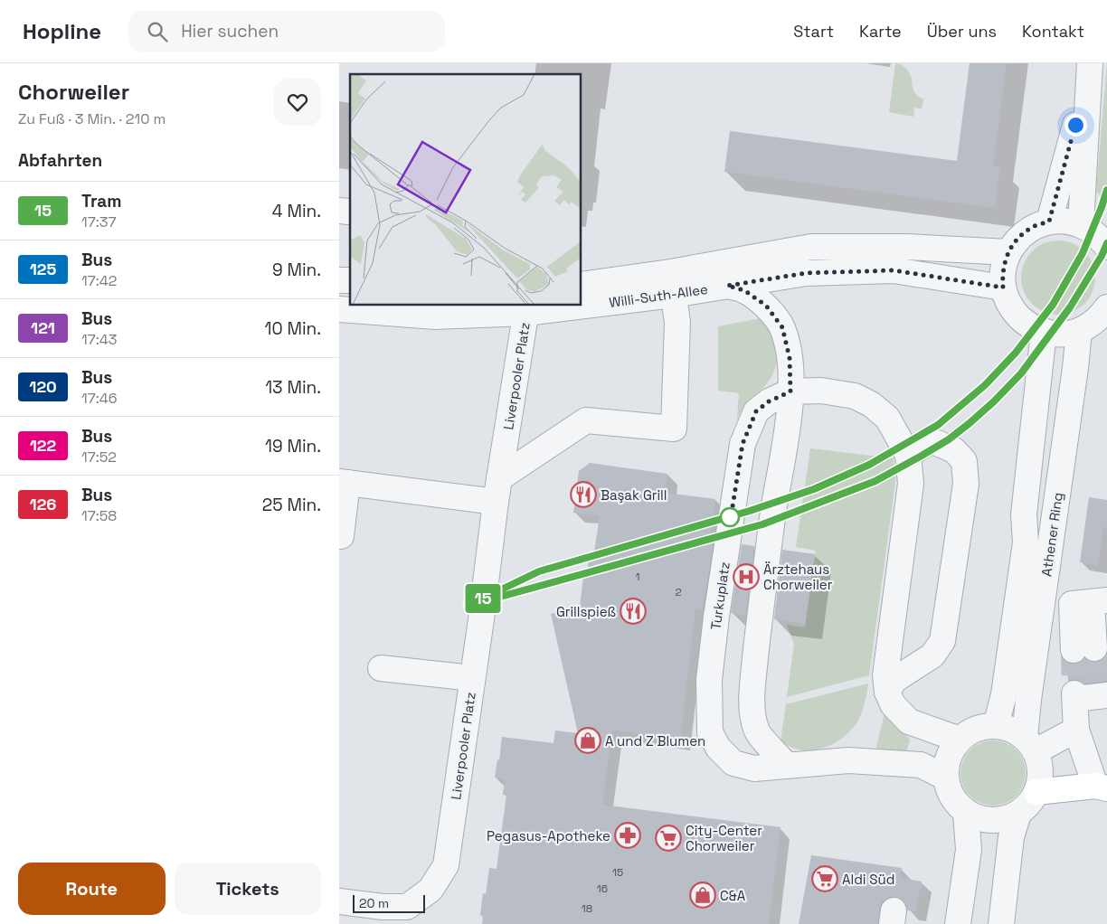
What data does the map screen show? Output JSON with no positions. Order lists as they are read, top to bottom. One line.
{"streets":{"street":["Willi-Suth-Allee","Liverpooler Platz","Athener Ring","Turkuplatz"]},"crossings":[["Willi-Suth-Allee","Liverpooler Platz"],["Athener Ring","Turkuplatz"]],"places":{"restaurant":["Başak Grill","Grillspieß"],"hospital":["Ärztehaus Chorweiler"],"shop":["A und Z Blumen","C&A"],"pharmacy":["Pegasus-Apotheke"],"supermarket":["City-Center Chorweiler","Aldi Süd"]},"lines":["tram line 15"],"house_numbers":["1","2","15","16","18"],"scale_bar":"20 m","page":{"header":"Hopline","search":"Hier suchen","nav":["Start","Karte","Über uns","Kontakt"],"heading":[["Chorweiler","Zu Fuß · 3 Min. · 210 m"],"Abfahrten"],"on_map":"15","list":[{"mark":"15","name":"Tram","note":"17:37","value":"4 Min."},{"mark":"125","name":"Bus","note":"17:42","value":"9 Min."},{"mark":"121","name":"Bus","note":"17:43","value":"10 Min."},{"mark":"120","name":"Bus","note":"17:46","value":"13 Min."},{"mark":"122","name":"Bus","note":"17:52","value":"19 Min."},{"mark":"126","name":"Bus","note":"17:58","value":"25 Min."}],"buttons":["Route","Tickets"],"scale":"20 m"}}
